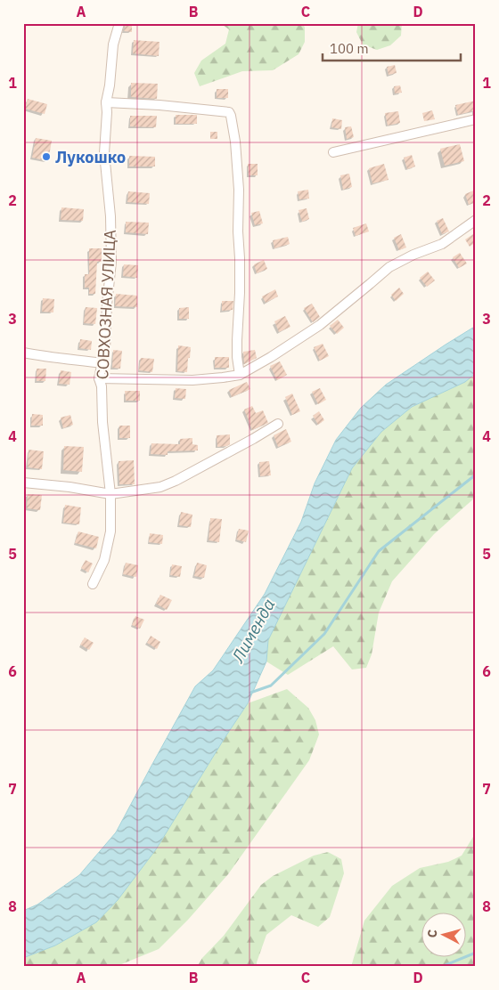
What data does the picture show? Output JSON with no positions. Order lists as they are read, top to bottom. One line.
{"streets":{"street":["СОВХОЗНАЯ УЛИЦА"]},"water":["Лименда"],"places":["Лукошко"],"scale_bar":"100 m","north":"left","grid":{"columns":["A","B","C","D"],"rows":["1","2","3","4","5","6","7","8"]}}
